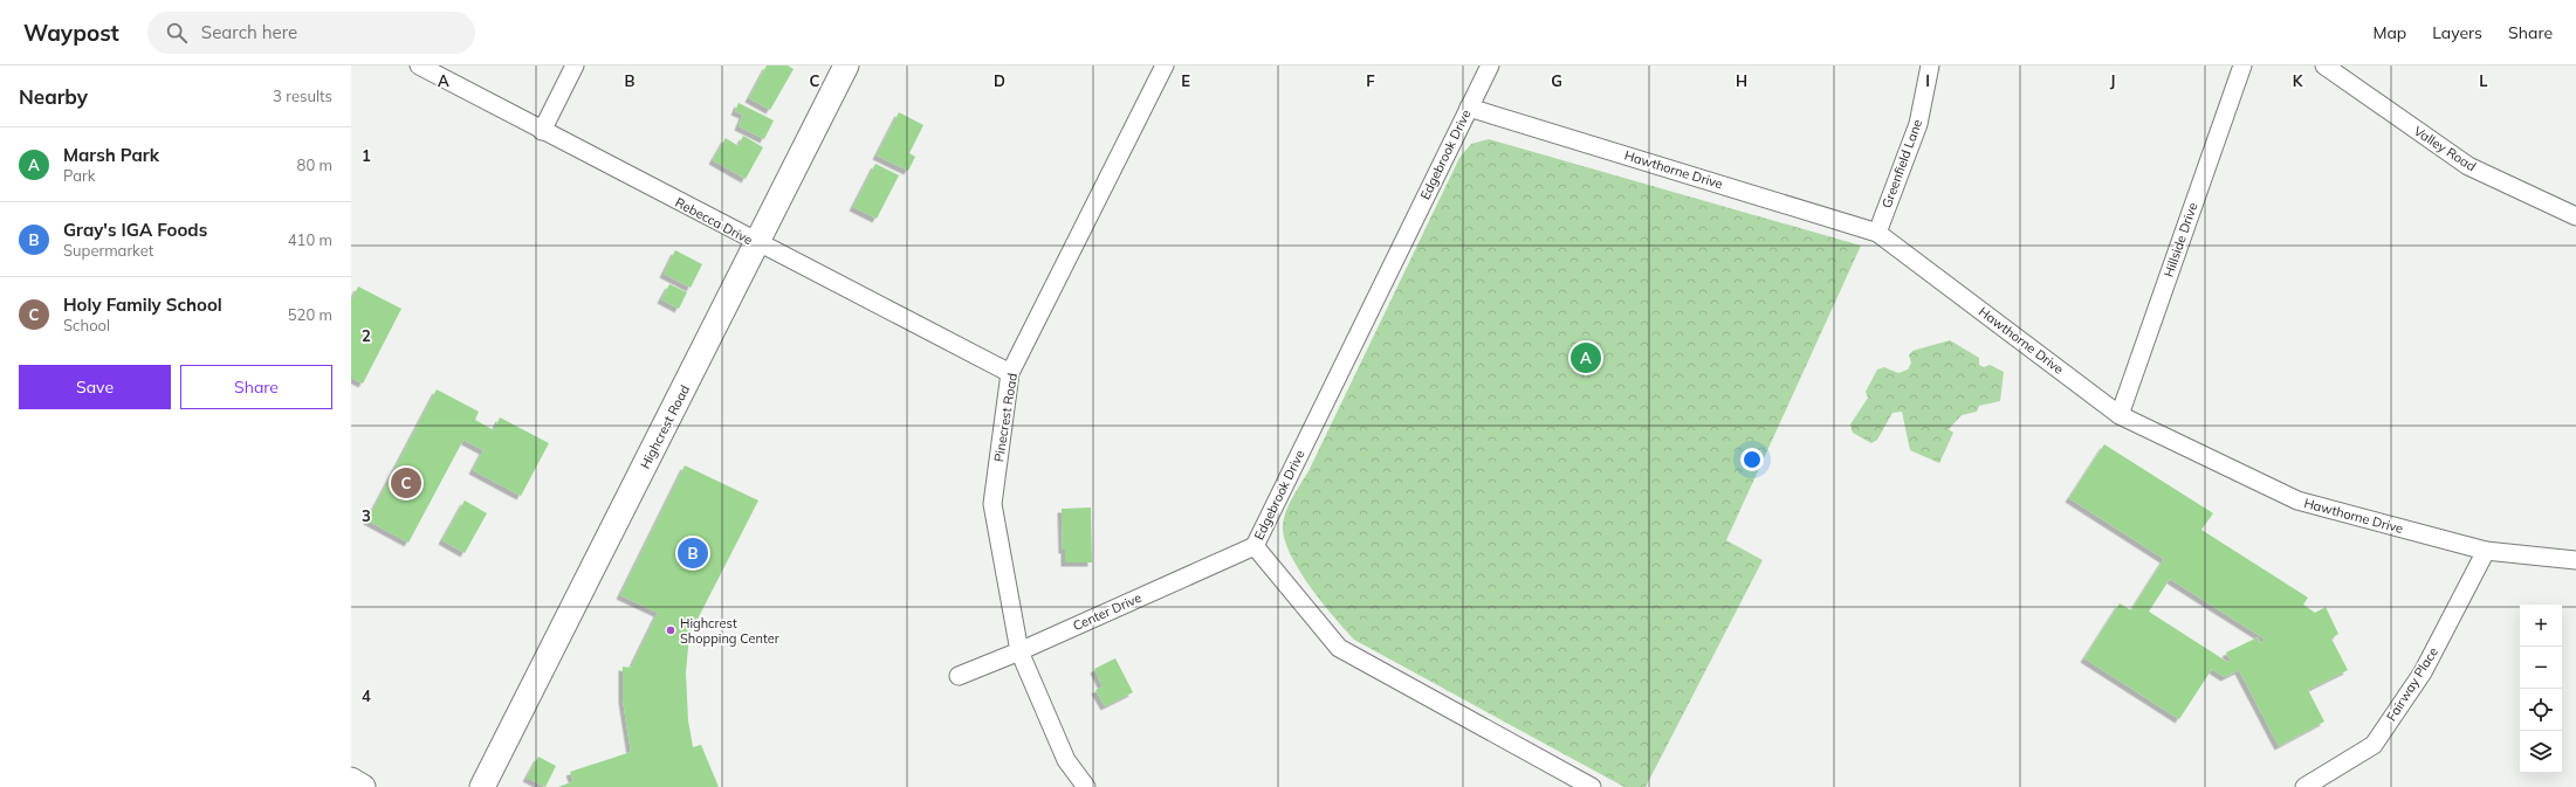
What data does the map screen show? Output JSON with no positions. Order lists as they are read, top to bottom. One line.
{"streets":{"street":["Valley Road","Edgebrook Drive","Greenfield Lane","Hawthorne Drive","Rebecca Drive","Hillside Drive","Pinecrest Road","Highcrest Road","Center Drive","Fairway Place"]},"crossings":[["Edgebrook Drive","Hawthorne Drive"],["Edgebrook Drive","Center Drive"],["Greenfield Lane","Hawthorne Drive"],["Hawthorne Drive","Hillside Drive"],["Hawthorne Drive","Fairway Place"],["Rebecca Drive","Pinecrest Road"],["Rebecca Drive","Highcrest Road"],["Pinecrest Road","Center Drive"]],"places":["Highcrest Shopping Center"],"page":{"header":"Waypost","search":"Search here","nav":["Map","Layers","Share"],"heading":["Nearby","3 results"],"list":[{"mark":"A","name":"Marsh Park","note":"Park","value":"80 m"},{"mark":"B","name":"Gray's IGA Foods","note":"Supermarket","value":"410 m"},{"mark":"C","name":"Holy Family School","note":"School","value":"520 m"}],"pins":["A","C","B"],"buttons":["Save","Share"],"map_buttons":["+","−"]},"grid":{"columns":["A","B","C","D","E","F","G","H","I","J","K","L"],"rows":["1","2","3","4"]}}
